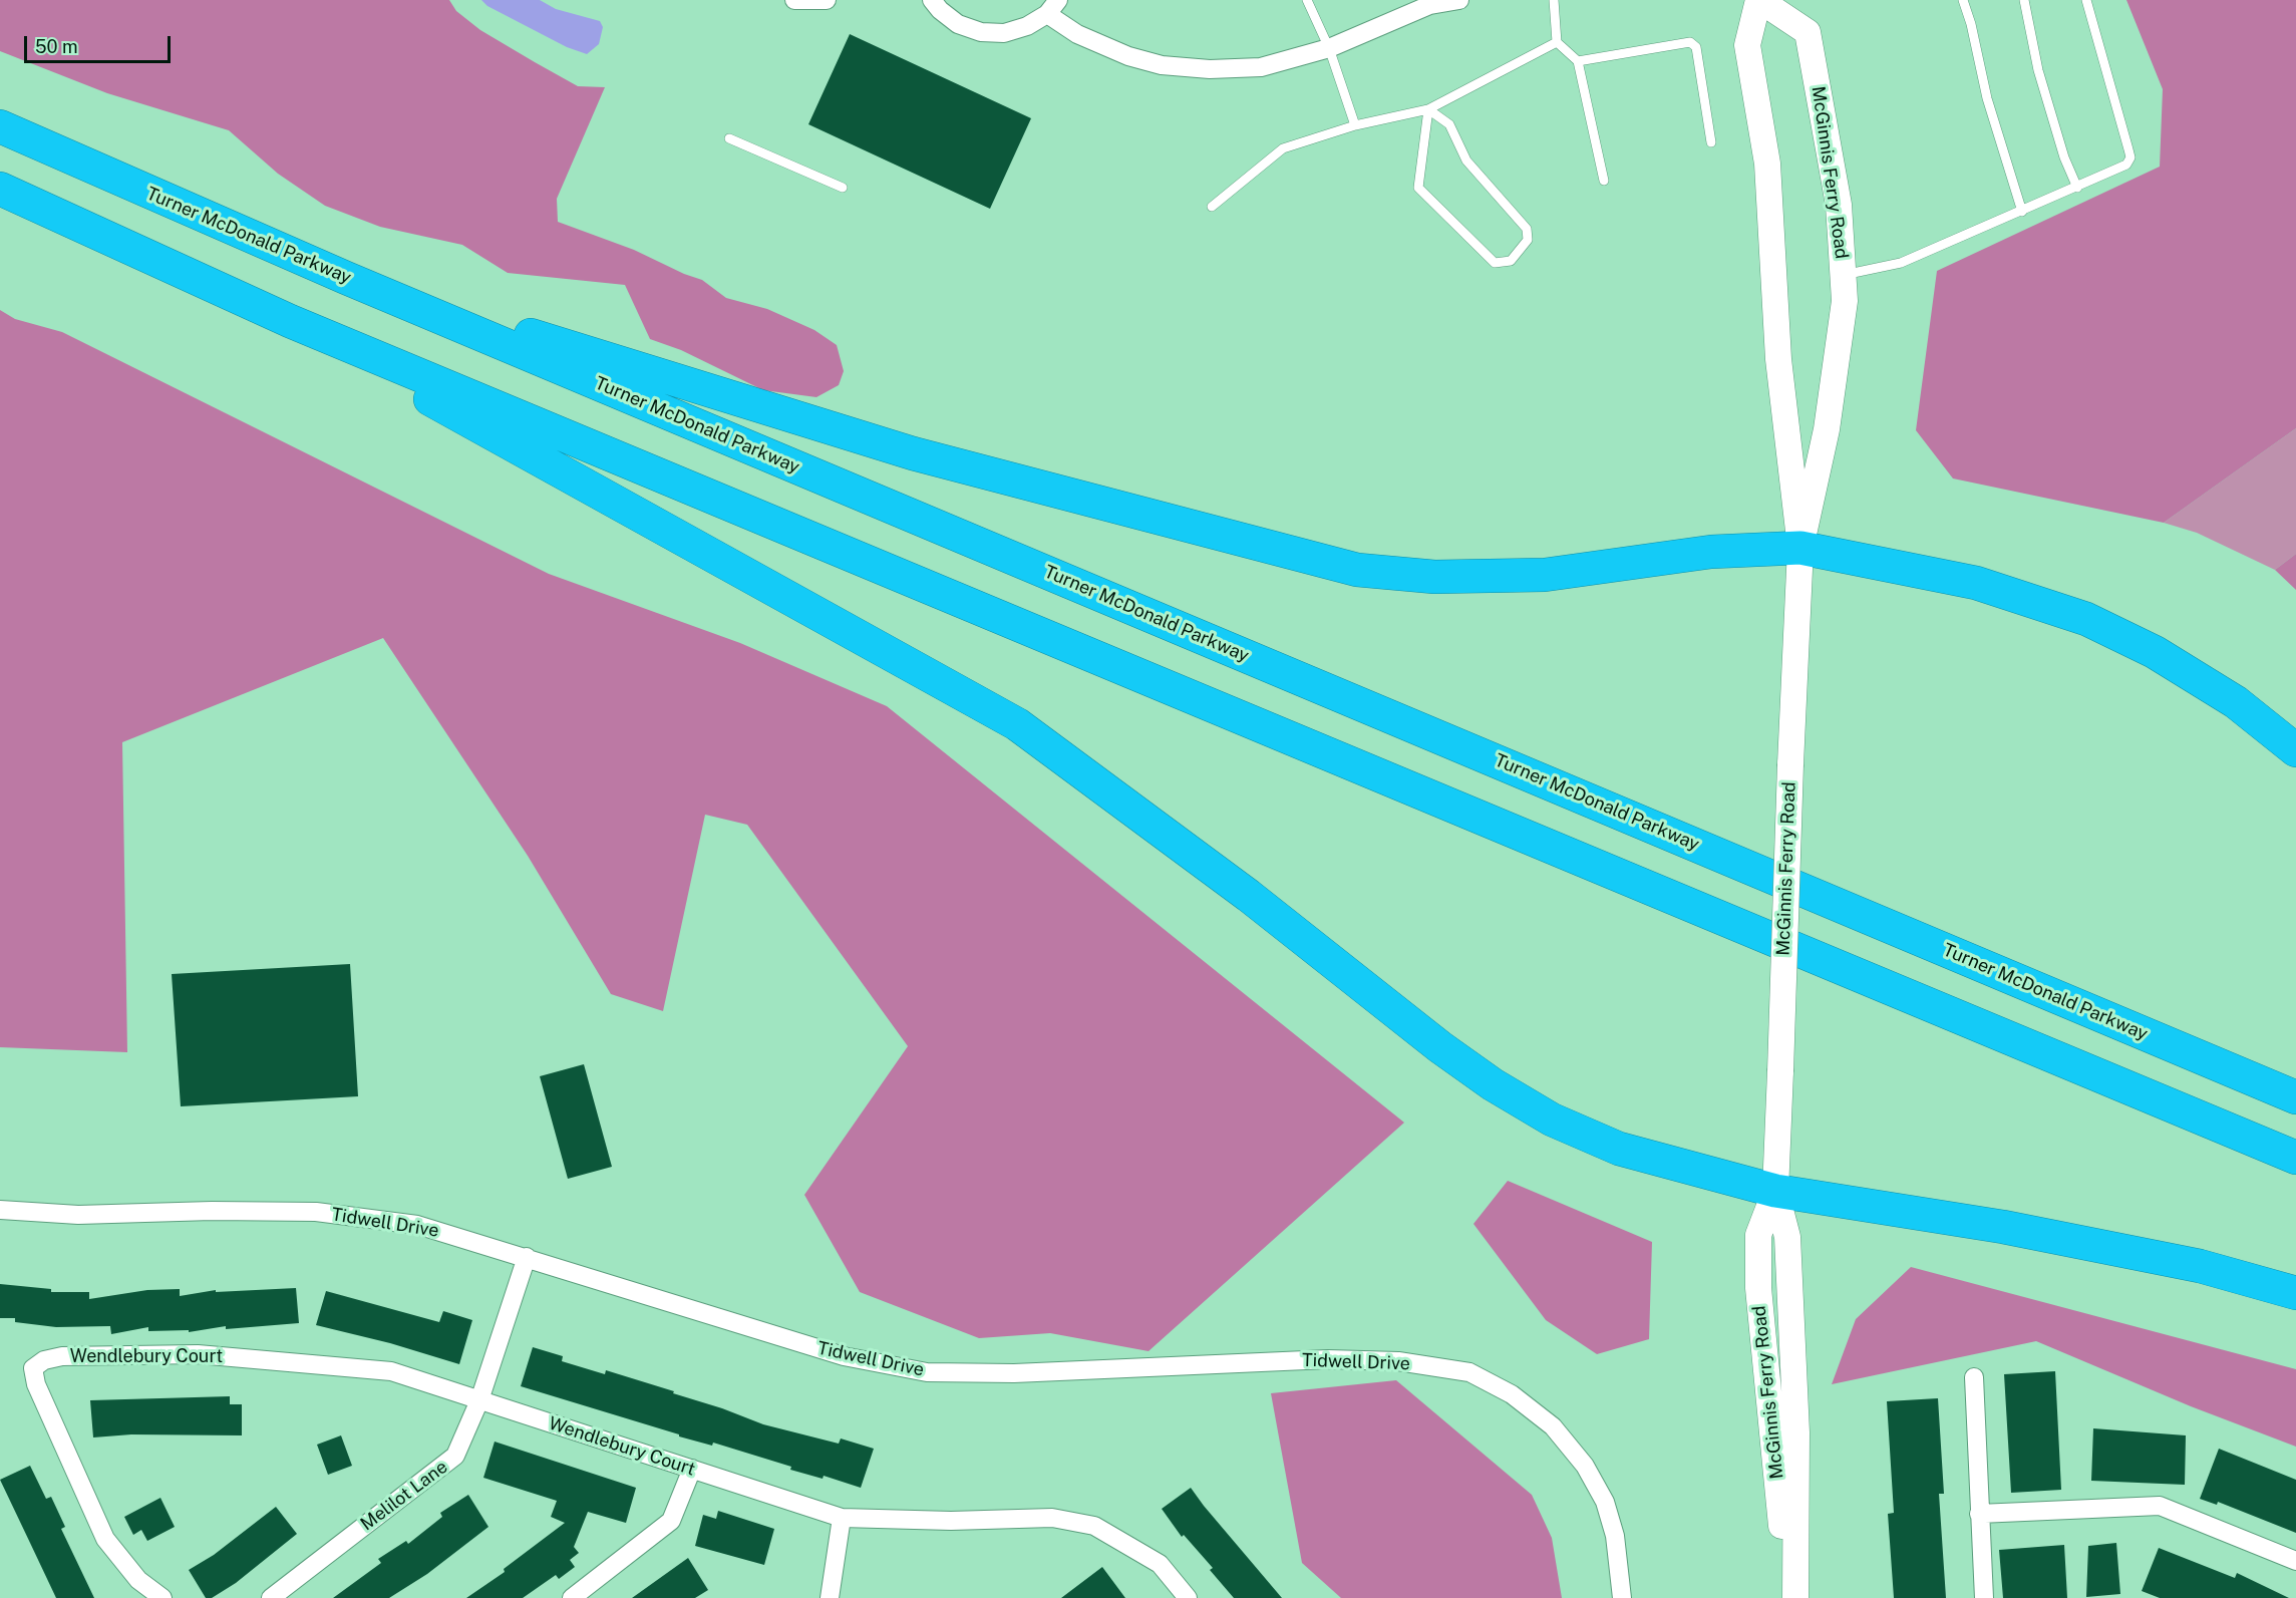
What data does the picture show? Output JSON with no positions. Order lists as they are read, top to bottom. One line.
{"streets":{"highway":["Turner McDonald Parkway"],"main road":["McGinnis Ferry Road"],"street":["Tidwell Drive","Wendlebury Court","Melilot Lane"]},"crossings":[["Tidwell Drive","Melilot Lane"],["Wendlebury Court","Melilot Lane"]],"scale_bar":"50 m"}
